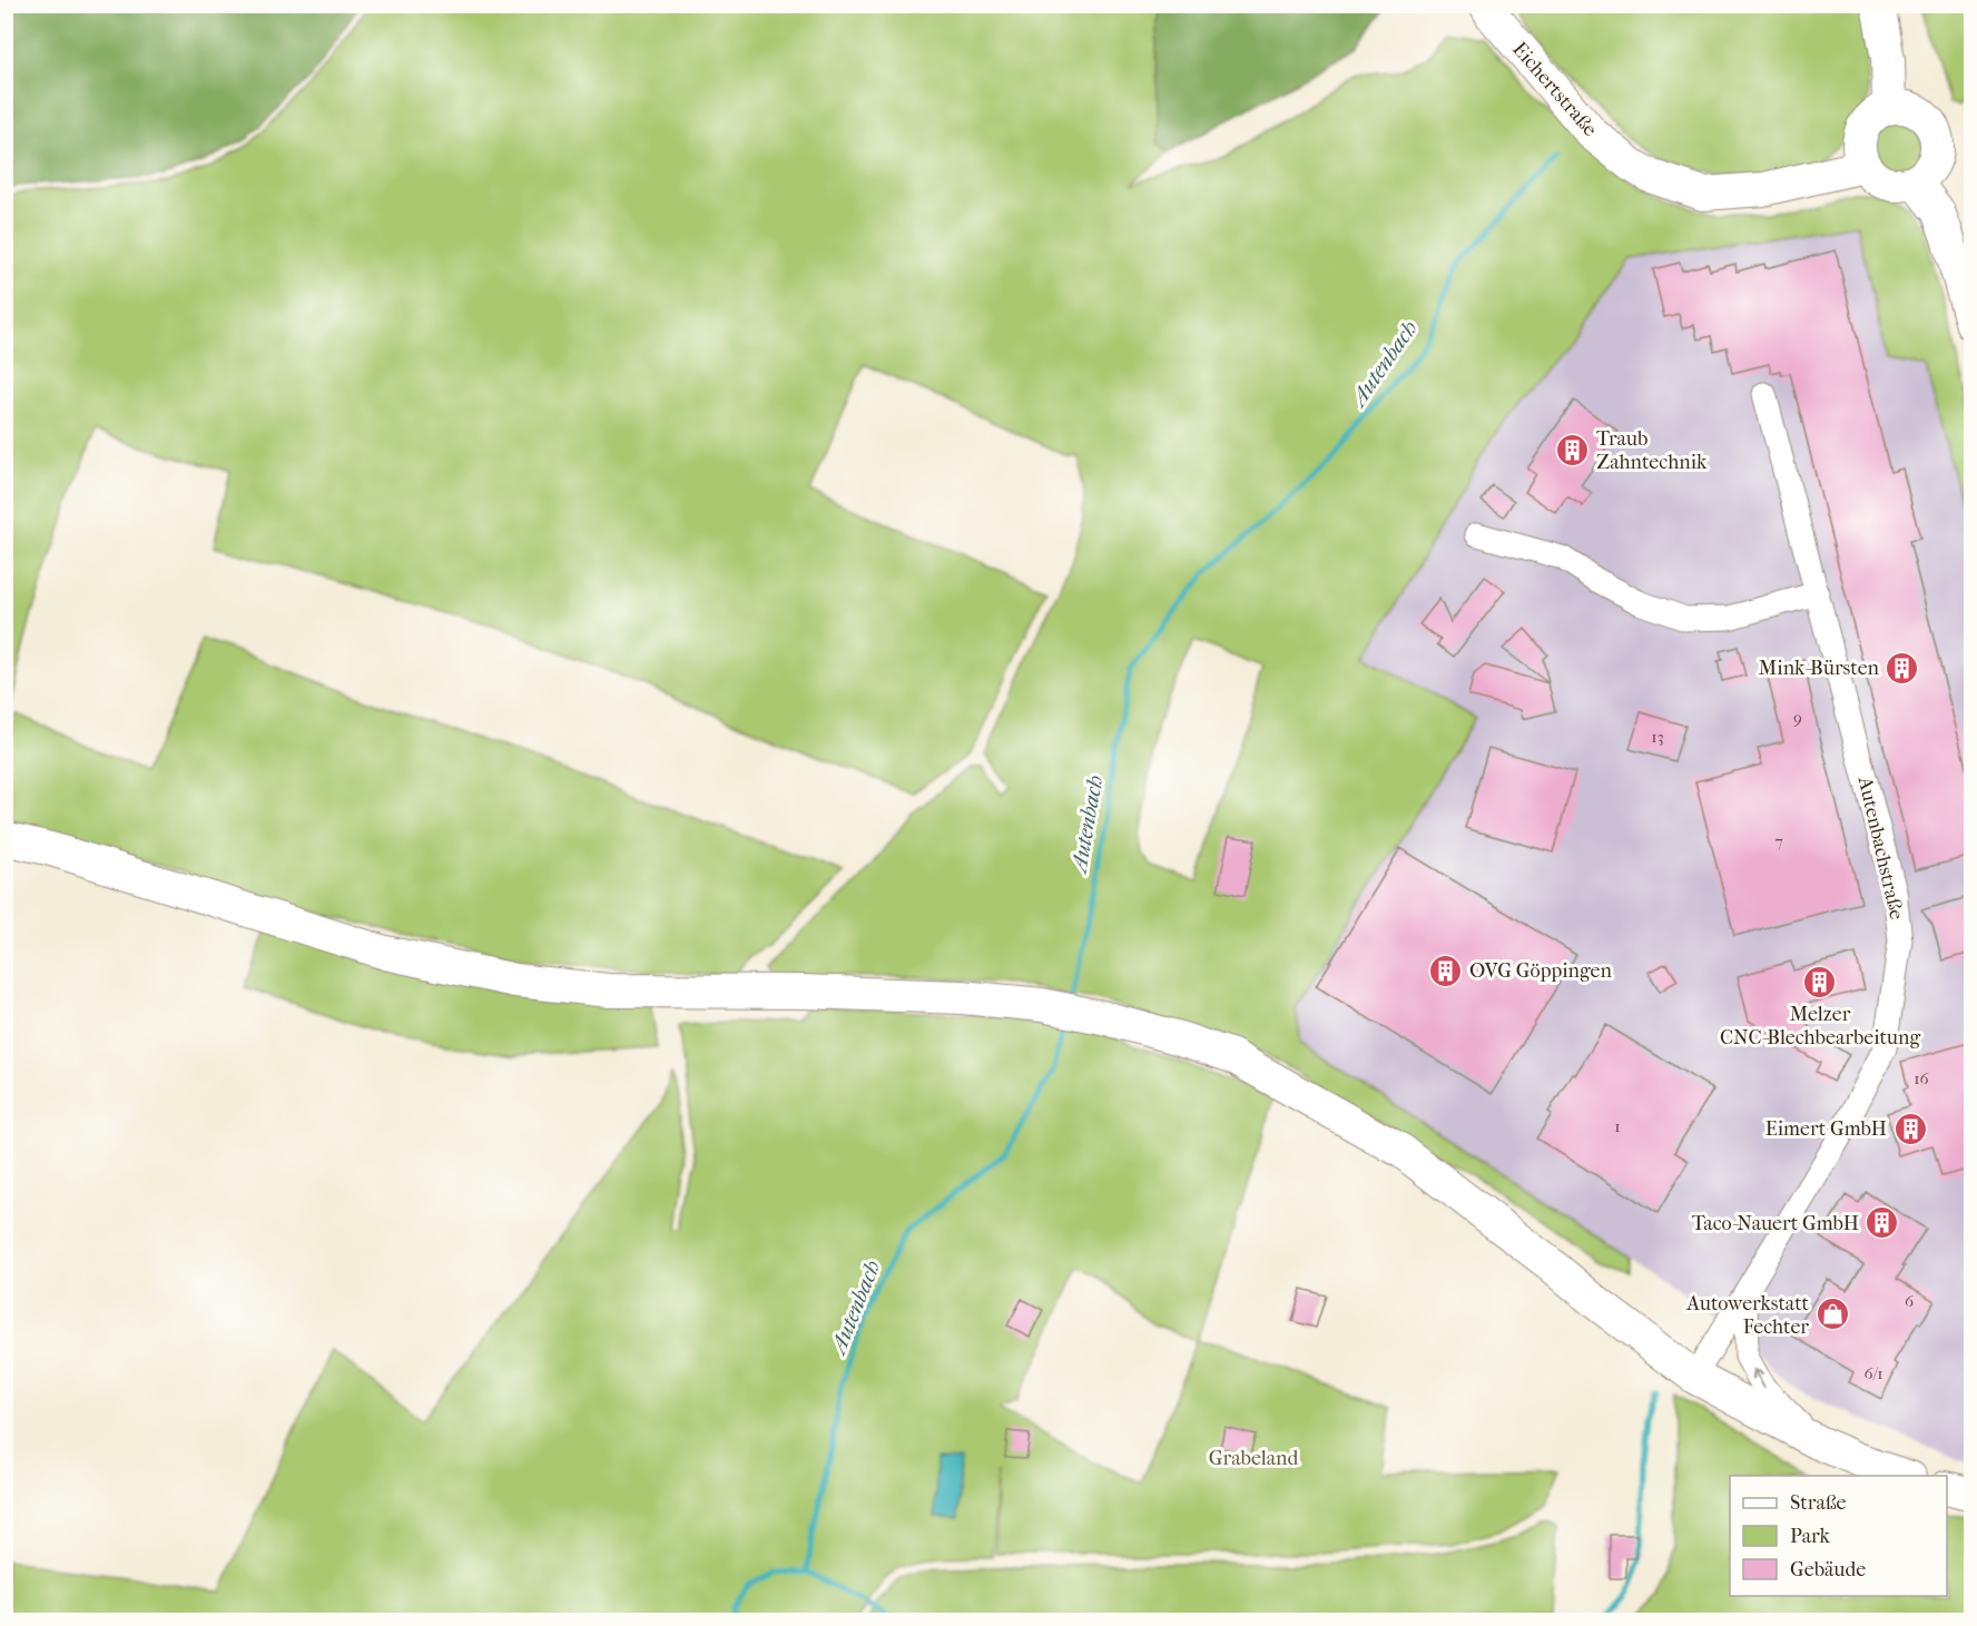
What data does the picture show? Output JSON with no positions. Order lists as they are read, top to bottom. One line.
{"streets":{"street":["Eichertstraße","Autenbachstraße"]},"water":["Autenbach"],"parks":["Grabeland"],"places":{"building":["Traub Zahntechnik","Mink-Bürsten","OVG Göppingen","Melzer CNC-Blechbearbeitung","Eimert GmbH","Taco-Nauert GmbH"],"shop":["Autowerkstatt Fechter"]},"house_numbers":["9","13","7","16","1","6","6/1"],"legend":["Straße","Park","Gebäude"]}
